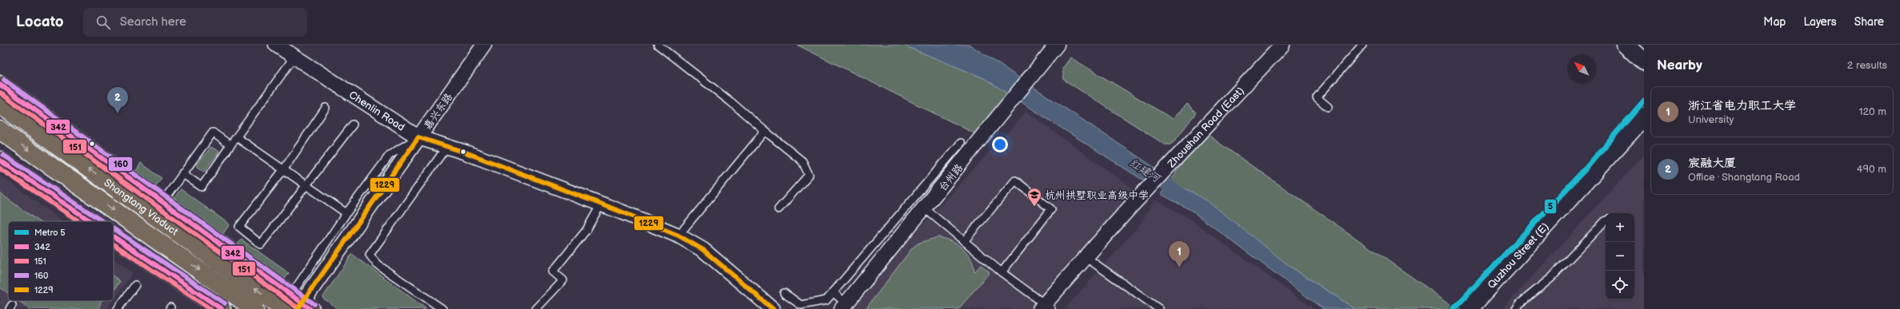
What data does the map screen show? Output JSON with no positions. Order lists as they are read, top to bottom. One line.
{"streets":{"main road":["Shangtang Viaduct"],"street":["Chenlin Road","嘉兴东路","Zhoushan Road (East)","台州路","Quzhou Street (E)"]},"crossings":[["Chenlin Road","嘉兴东路"],["嘉兴东路","Shangtang Viaduct"]],"water":["红建河"],"places":{"school or university":["杭州拱墅职业高级中学"]},"lines":["transit line 160","transit line 342","transit line 151","metro line 5","transit line 1229"],"legend":["Metro 5","342","151","160","1229"],"north":"top left","page":{"header":"Locato","search":"Search here","nav":["Map","Layers","Share"],"heading":["Nearby","2 results"],"list":[{"mark":"1","name":"浙江省电力职工大学","note":"University","value":"120 m"},{"mark":"2","name":"宸融大厦","note":"Office · Shangtang Road","value":"490 m"}],"pins":["2","1"],"map_buttons":["+","−"]}}
